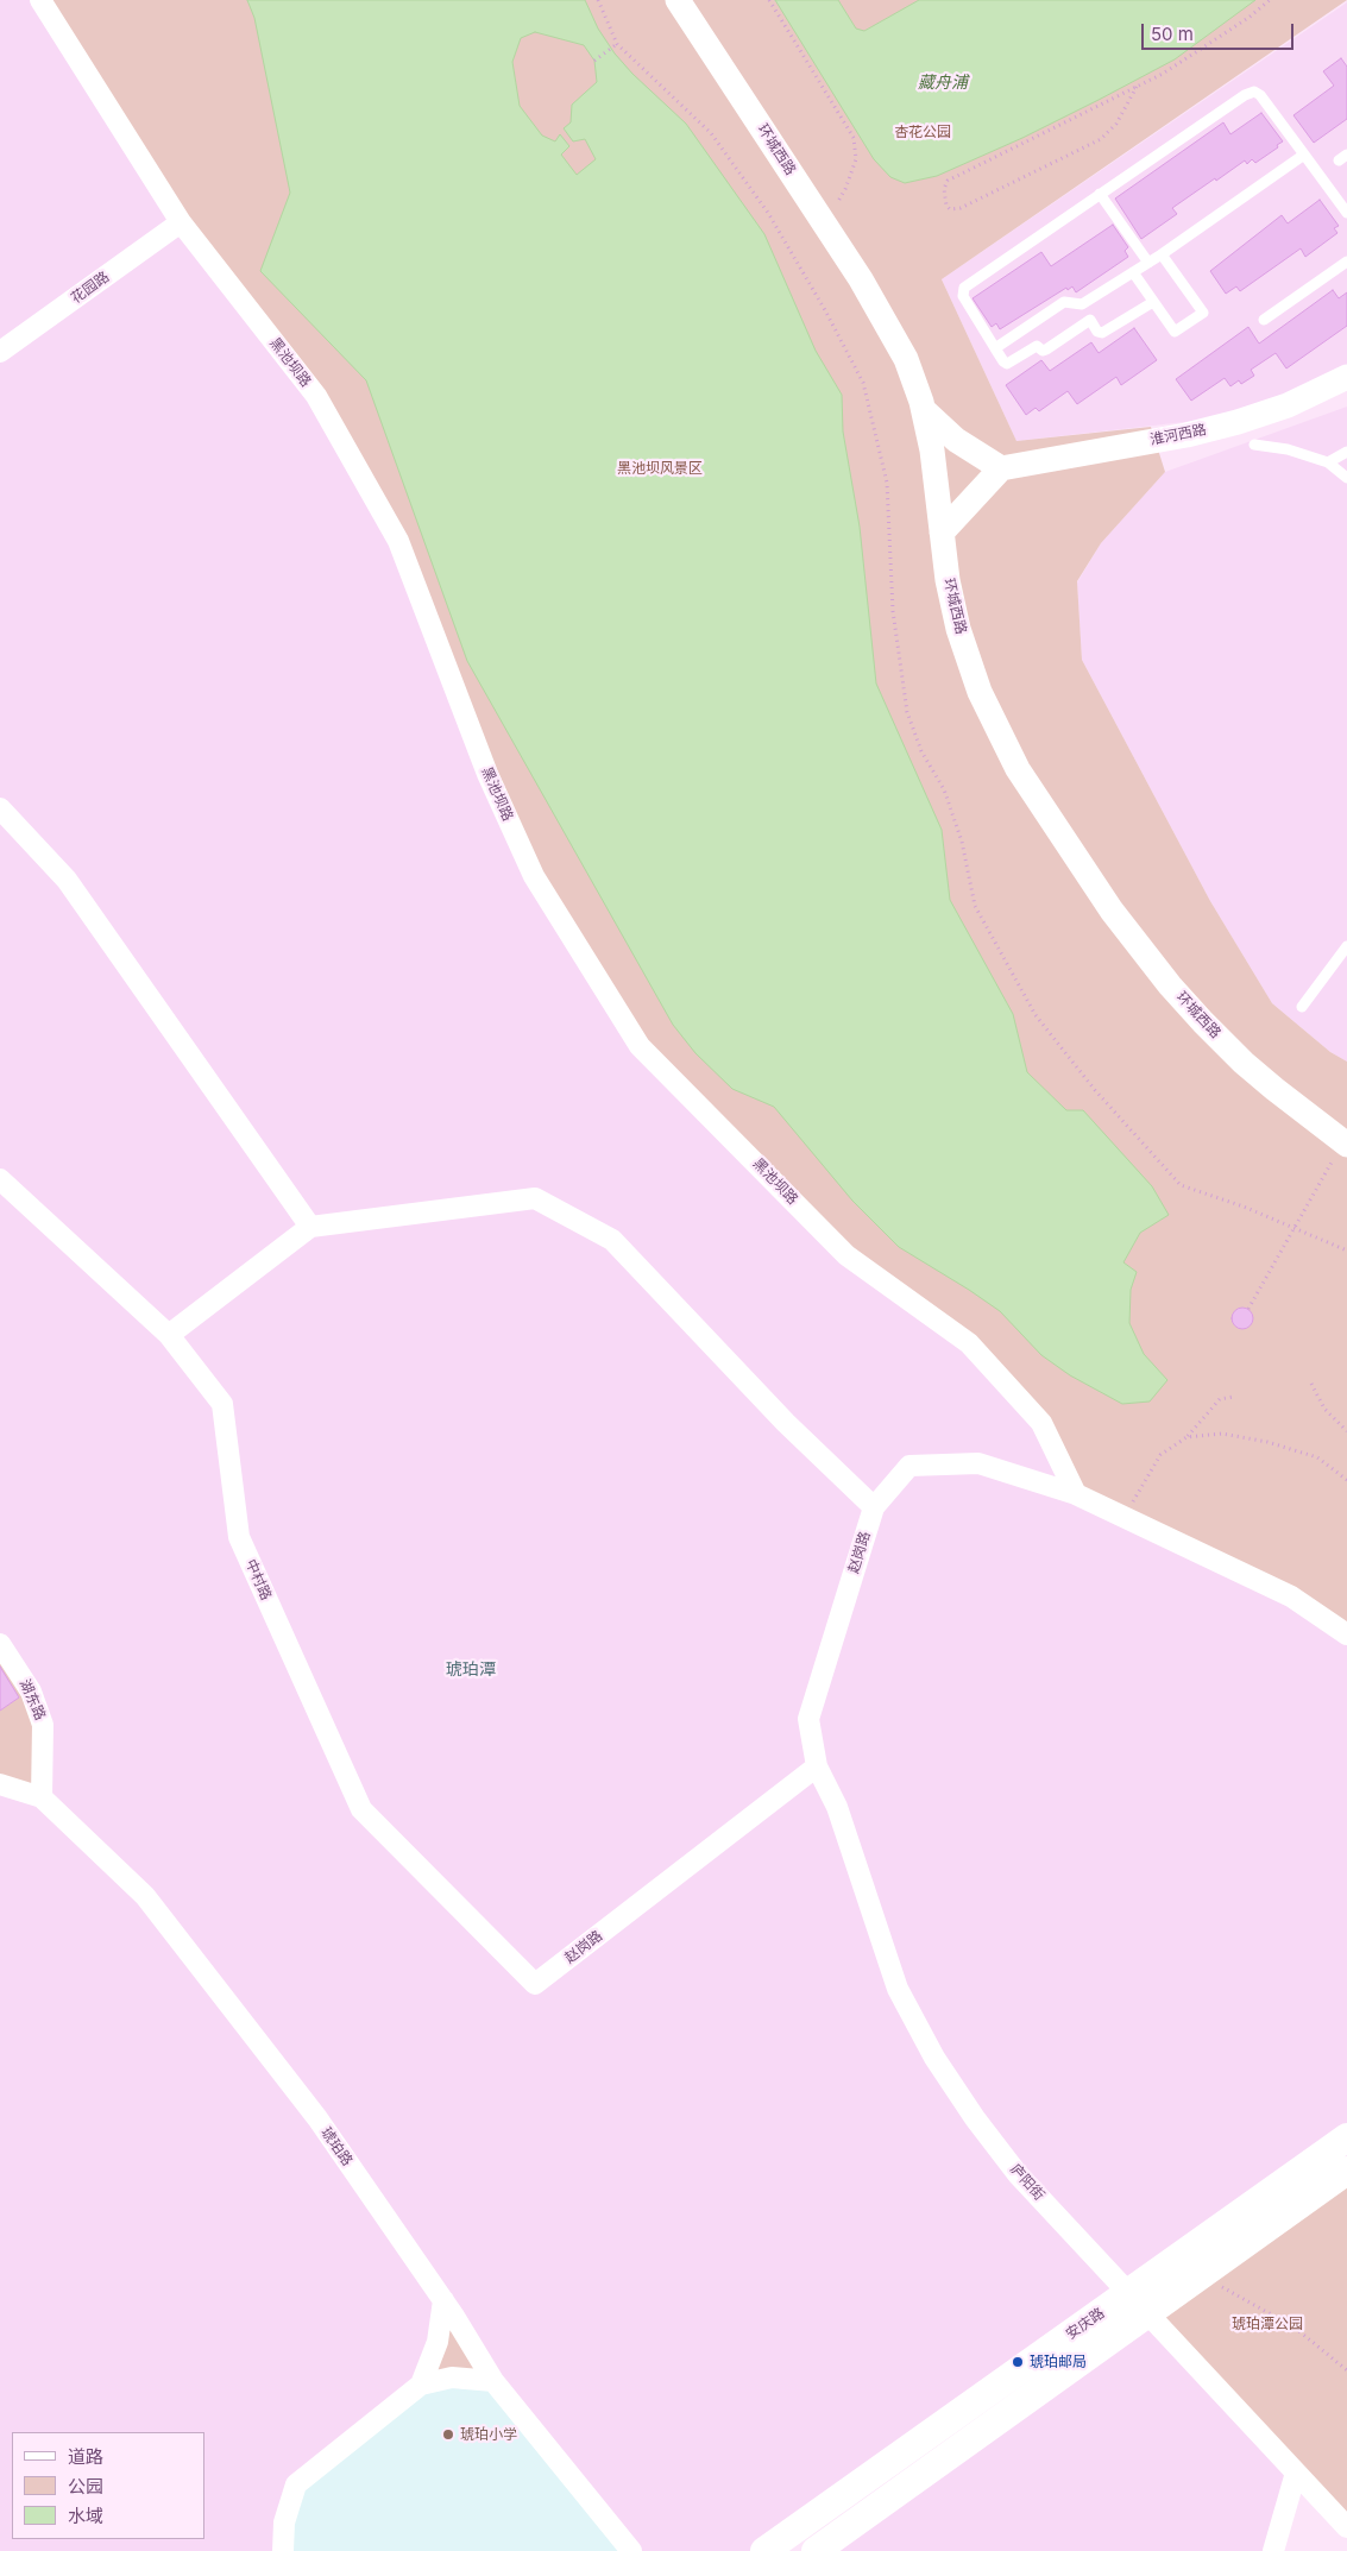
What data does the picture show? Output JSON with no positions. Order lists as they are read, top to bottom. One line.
{"streets":{"main road":["安庆路"],"street":["环城西路","花园路","黑池坝路","淮河西路","赵岗路","中村路","湖东路","琥珀路","庐阳街"]},"crossings":[["花园路","黑池坝路"],["黑池坝路","赵岗路"],["赵岗路","中村路"],["赵岗路","庐阳街"],["湖东路","琥珀路"],["庐阳街","安庆路"]],"districts":["琥珀潭"],"water":["藏舟浦"],"parks":["杏花公园","黑池坝风景区","琥珀潭公园"],"places":["琥珀邮局","琥珀小学"],"legend":["道路","公园","水域"],"scale_bar":"50 m"}
